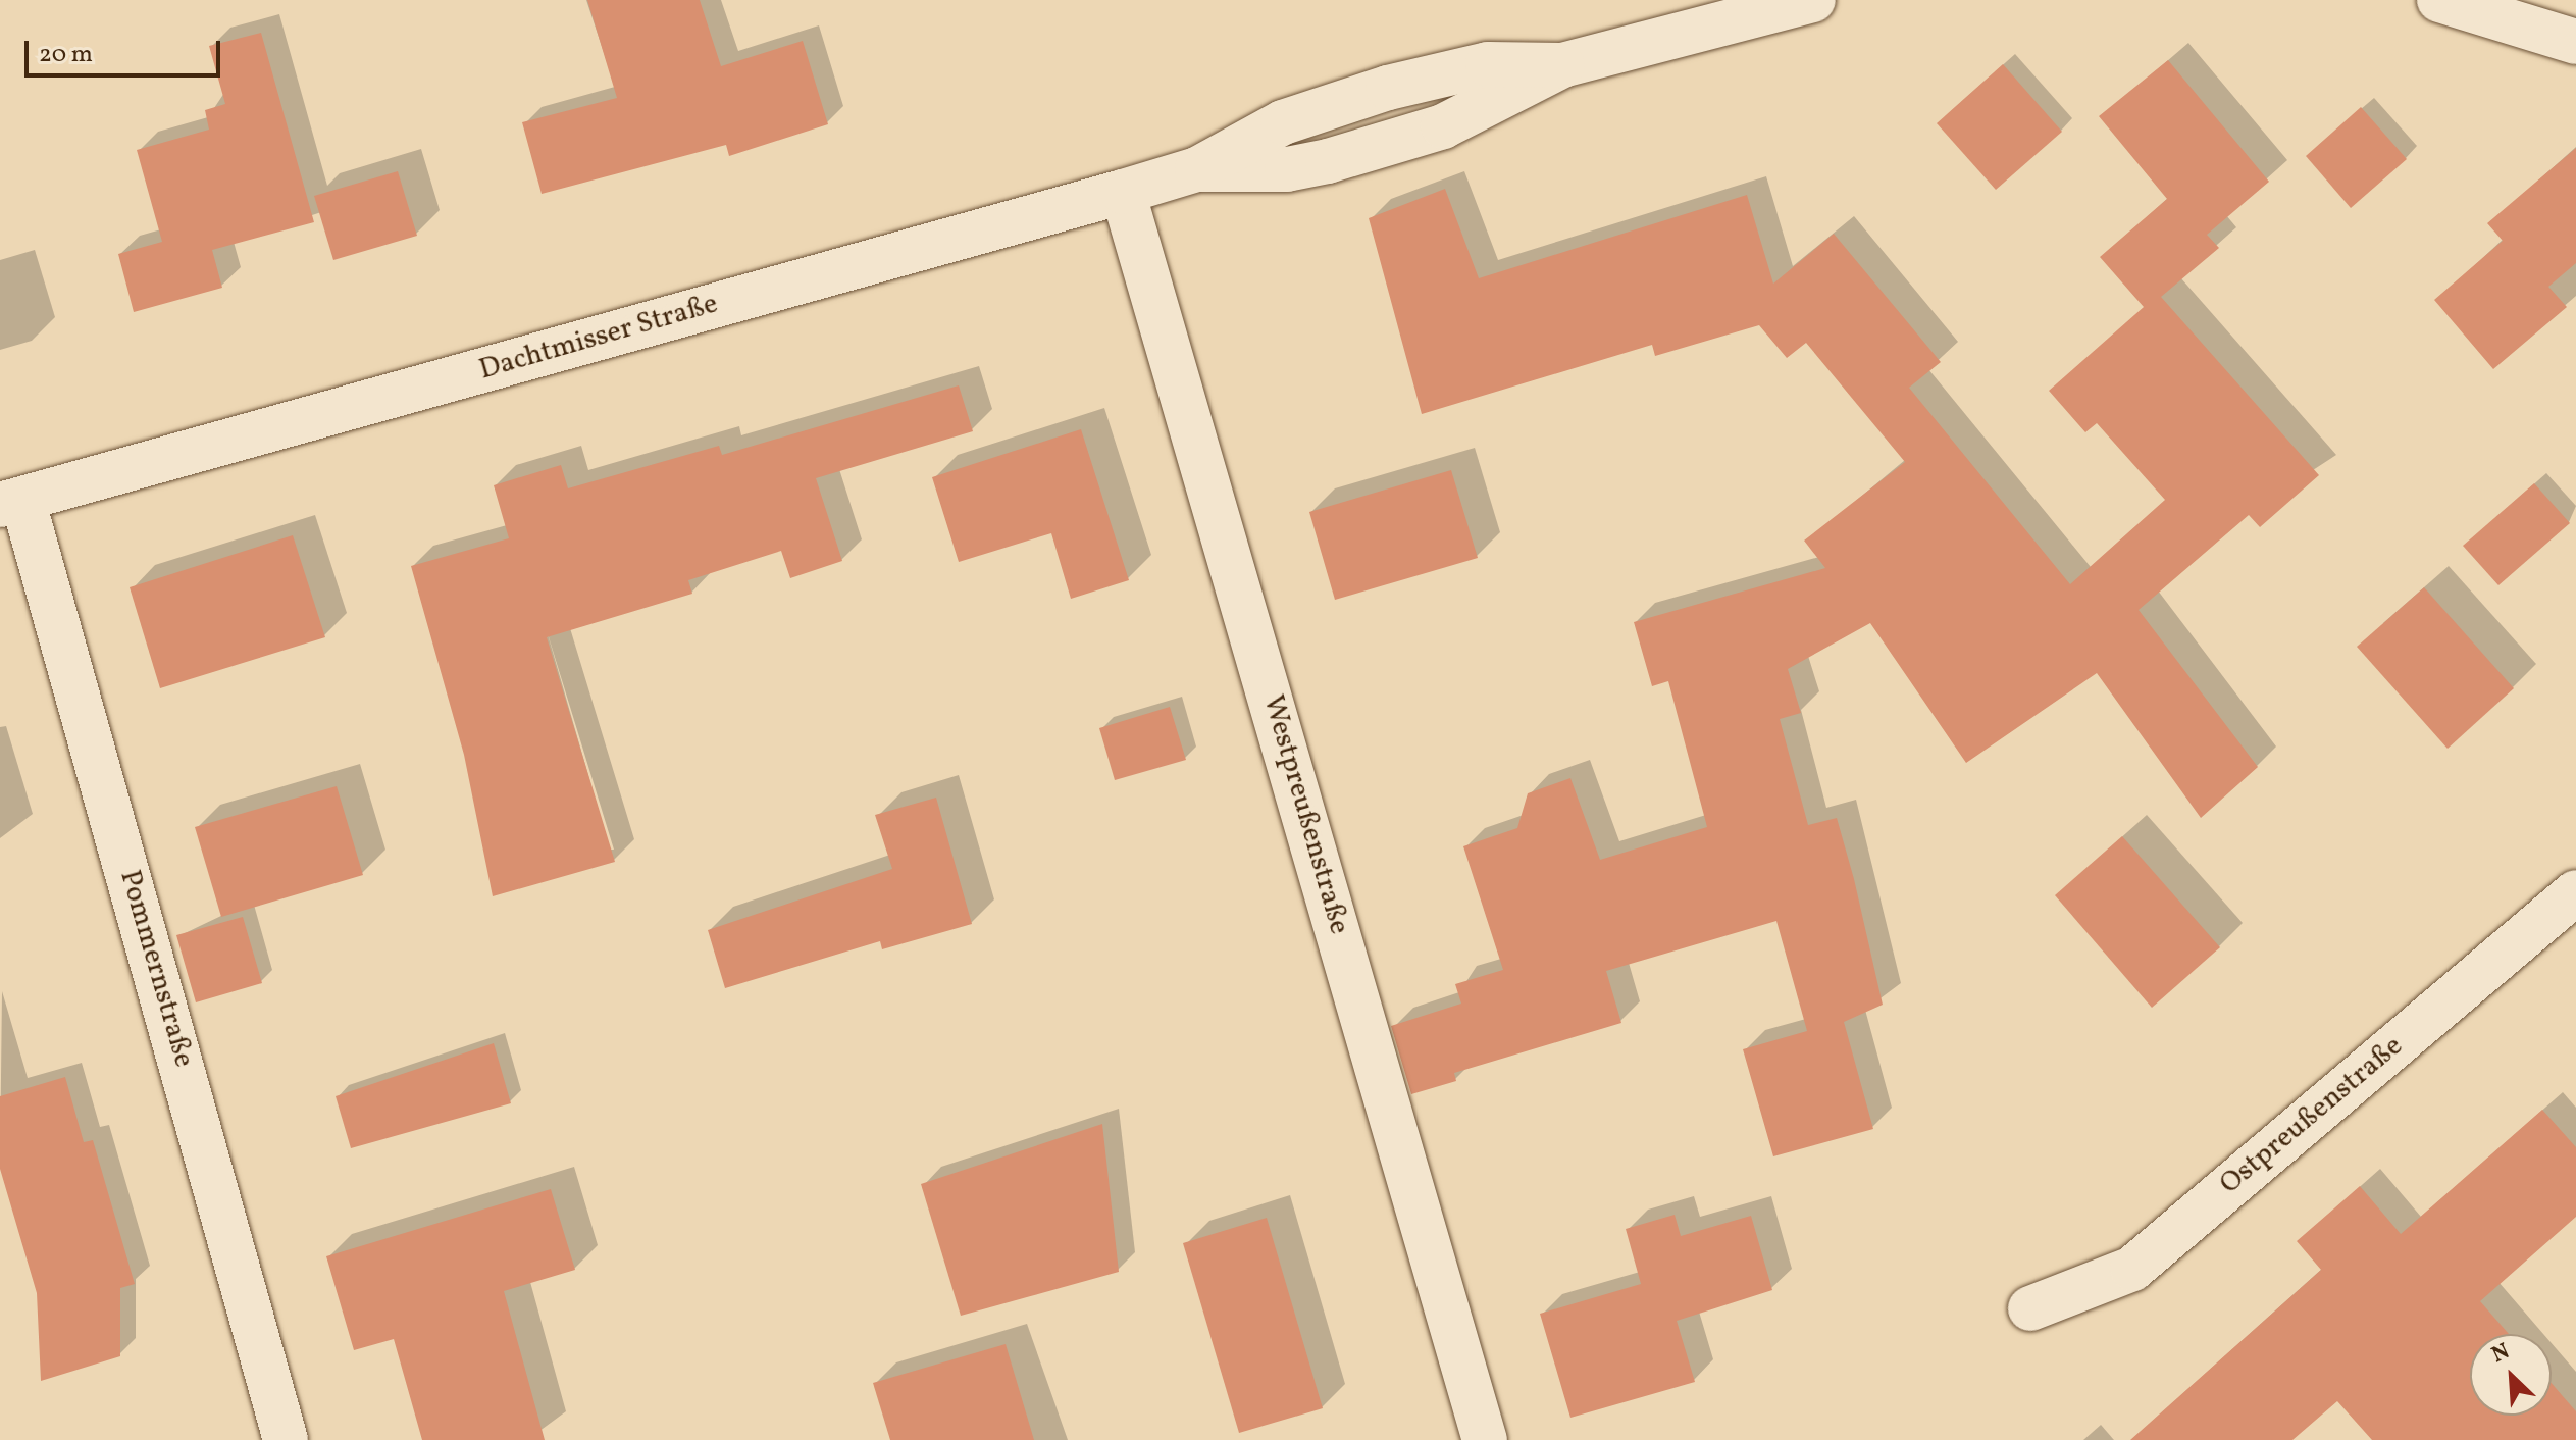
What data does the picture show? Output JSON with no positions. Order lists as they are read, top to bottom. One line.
{"streets":{"street":["Dachtmisser Straße","Westpreußenstraße","Pommernstraße","Ostpreußenstraße"]},"crossings":[["Dachtmisser Straße","Westpreußenstraße"],["Dachtmisser Straße","Pommernstraße"]],"scale_bar":"20 m","north":"top left"}
